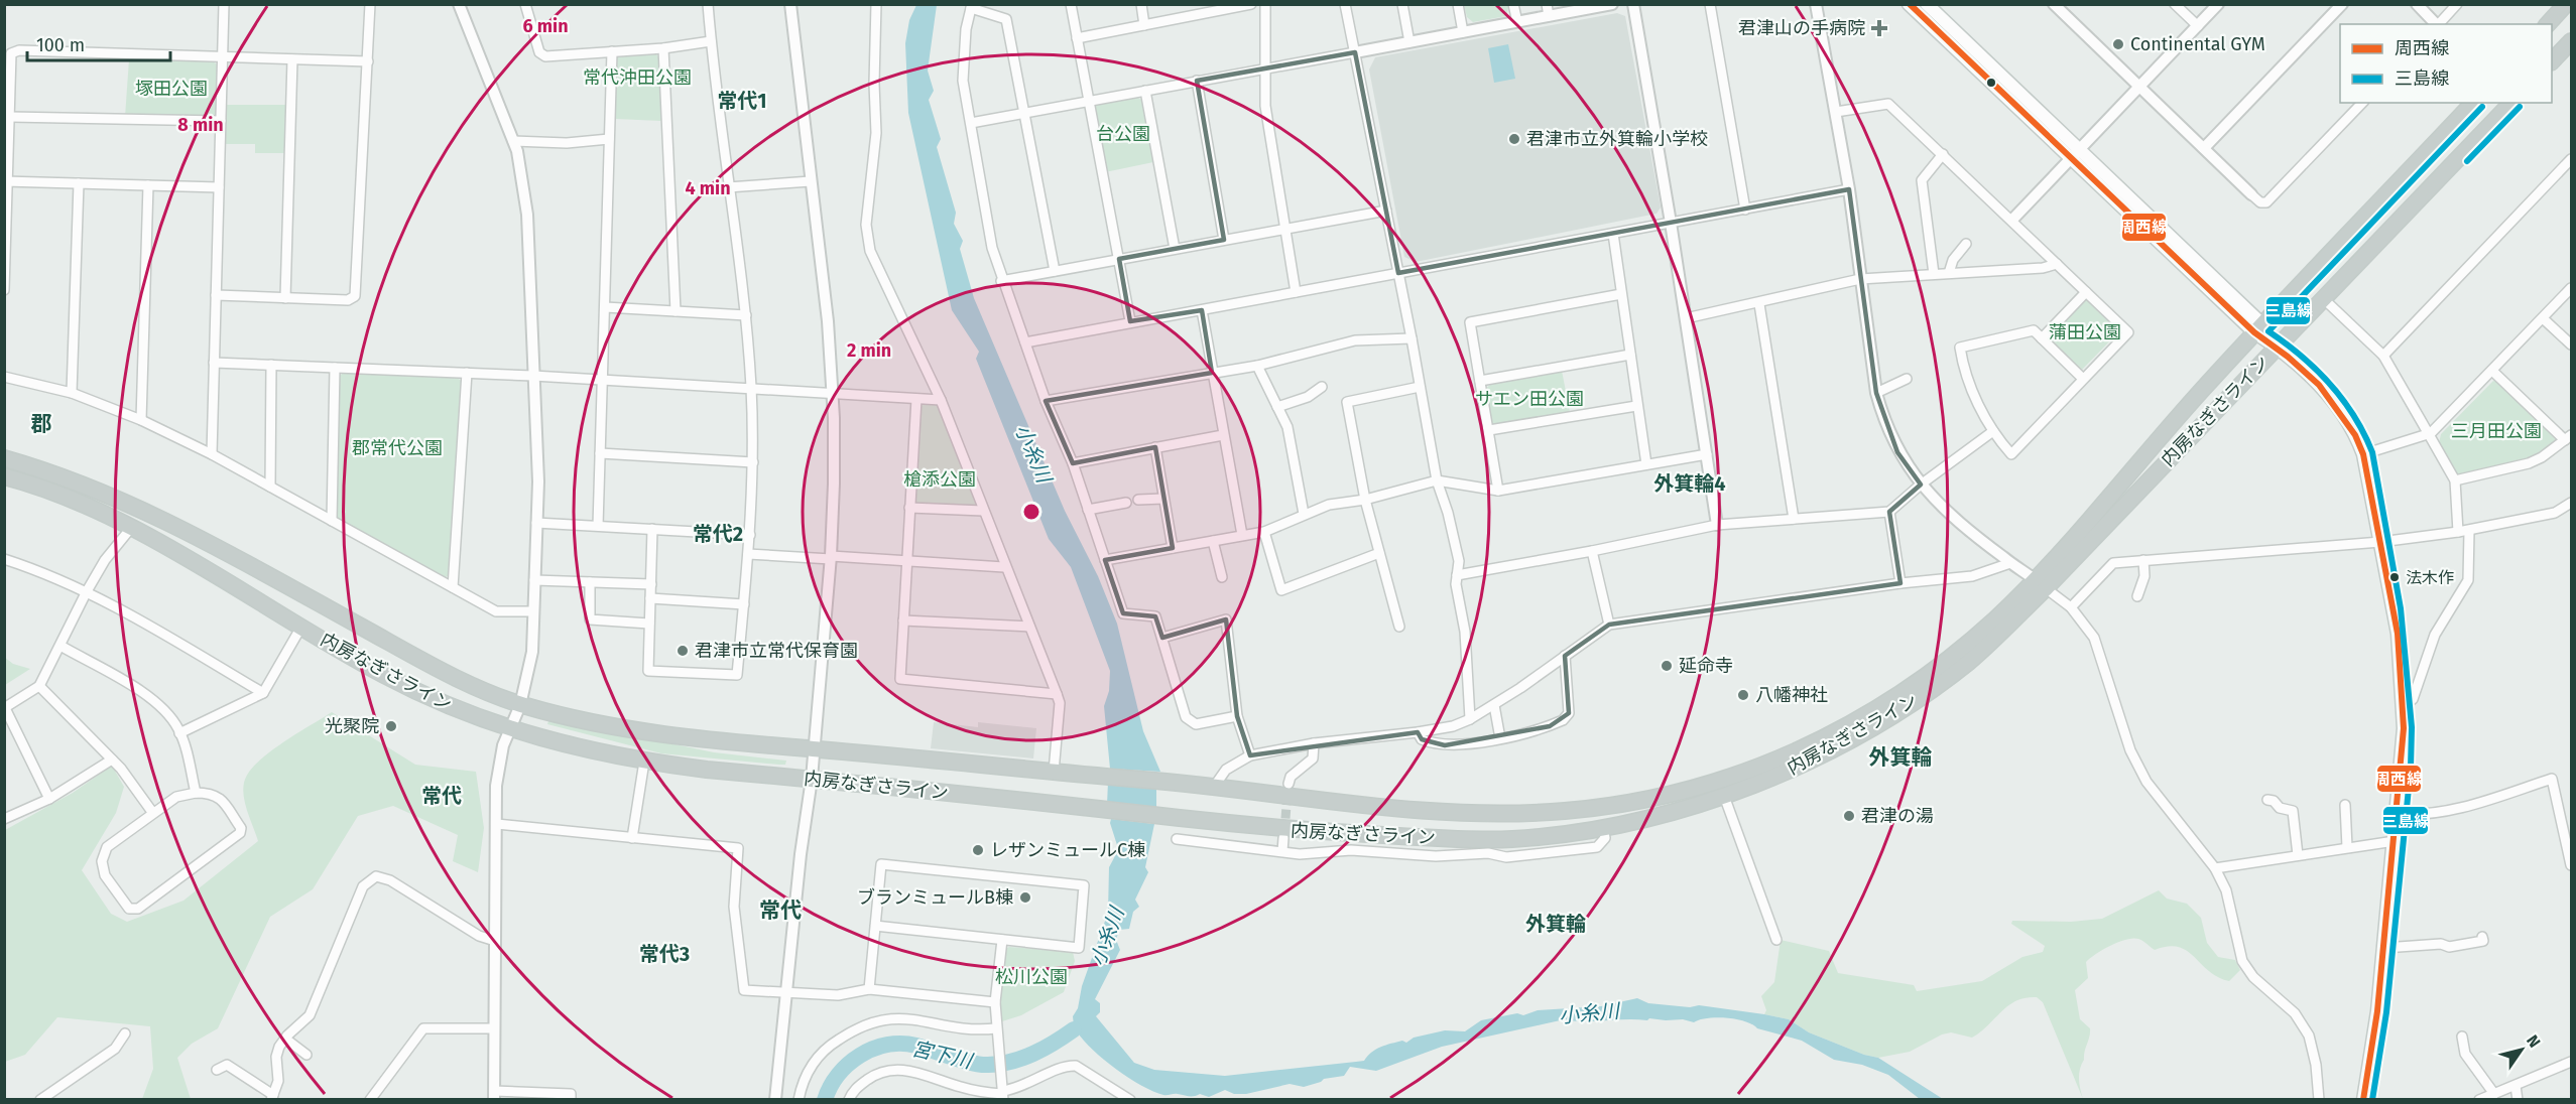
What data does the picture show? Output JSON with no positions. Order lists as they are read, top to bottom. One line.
{"streets":{"highway":["内房なぎさライン"]},"districts":["常代1","郡","外箕輪4","常代2","外箕輪","常代","常代","外箕輪","常代3"],"water":["小糸川","宮下川"],"parks":["常代沖田公園","塚田公園","台公園","蒲田公園","サエン田公園","三月田公園","郡常代公園","槍添公園","松川公園"],"places":{"health":["君津山の手病院"],"other":["Continental GYM","君津市立外箕輪小学校","法木作","君津市立常代保育園","延命寺","八幡神社","光聚院","君津の湯","レザンミュールC棟","ブランミュールB棟"]},"lines":["transit line 周西線","transit line 三島線"],"legend":["周西線","三島線"],"scale_bar":"100 m","north":"top right","rings":["6 min","8 min","4 min","2 min"]}
